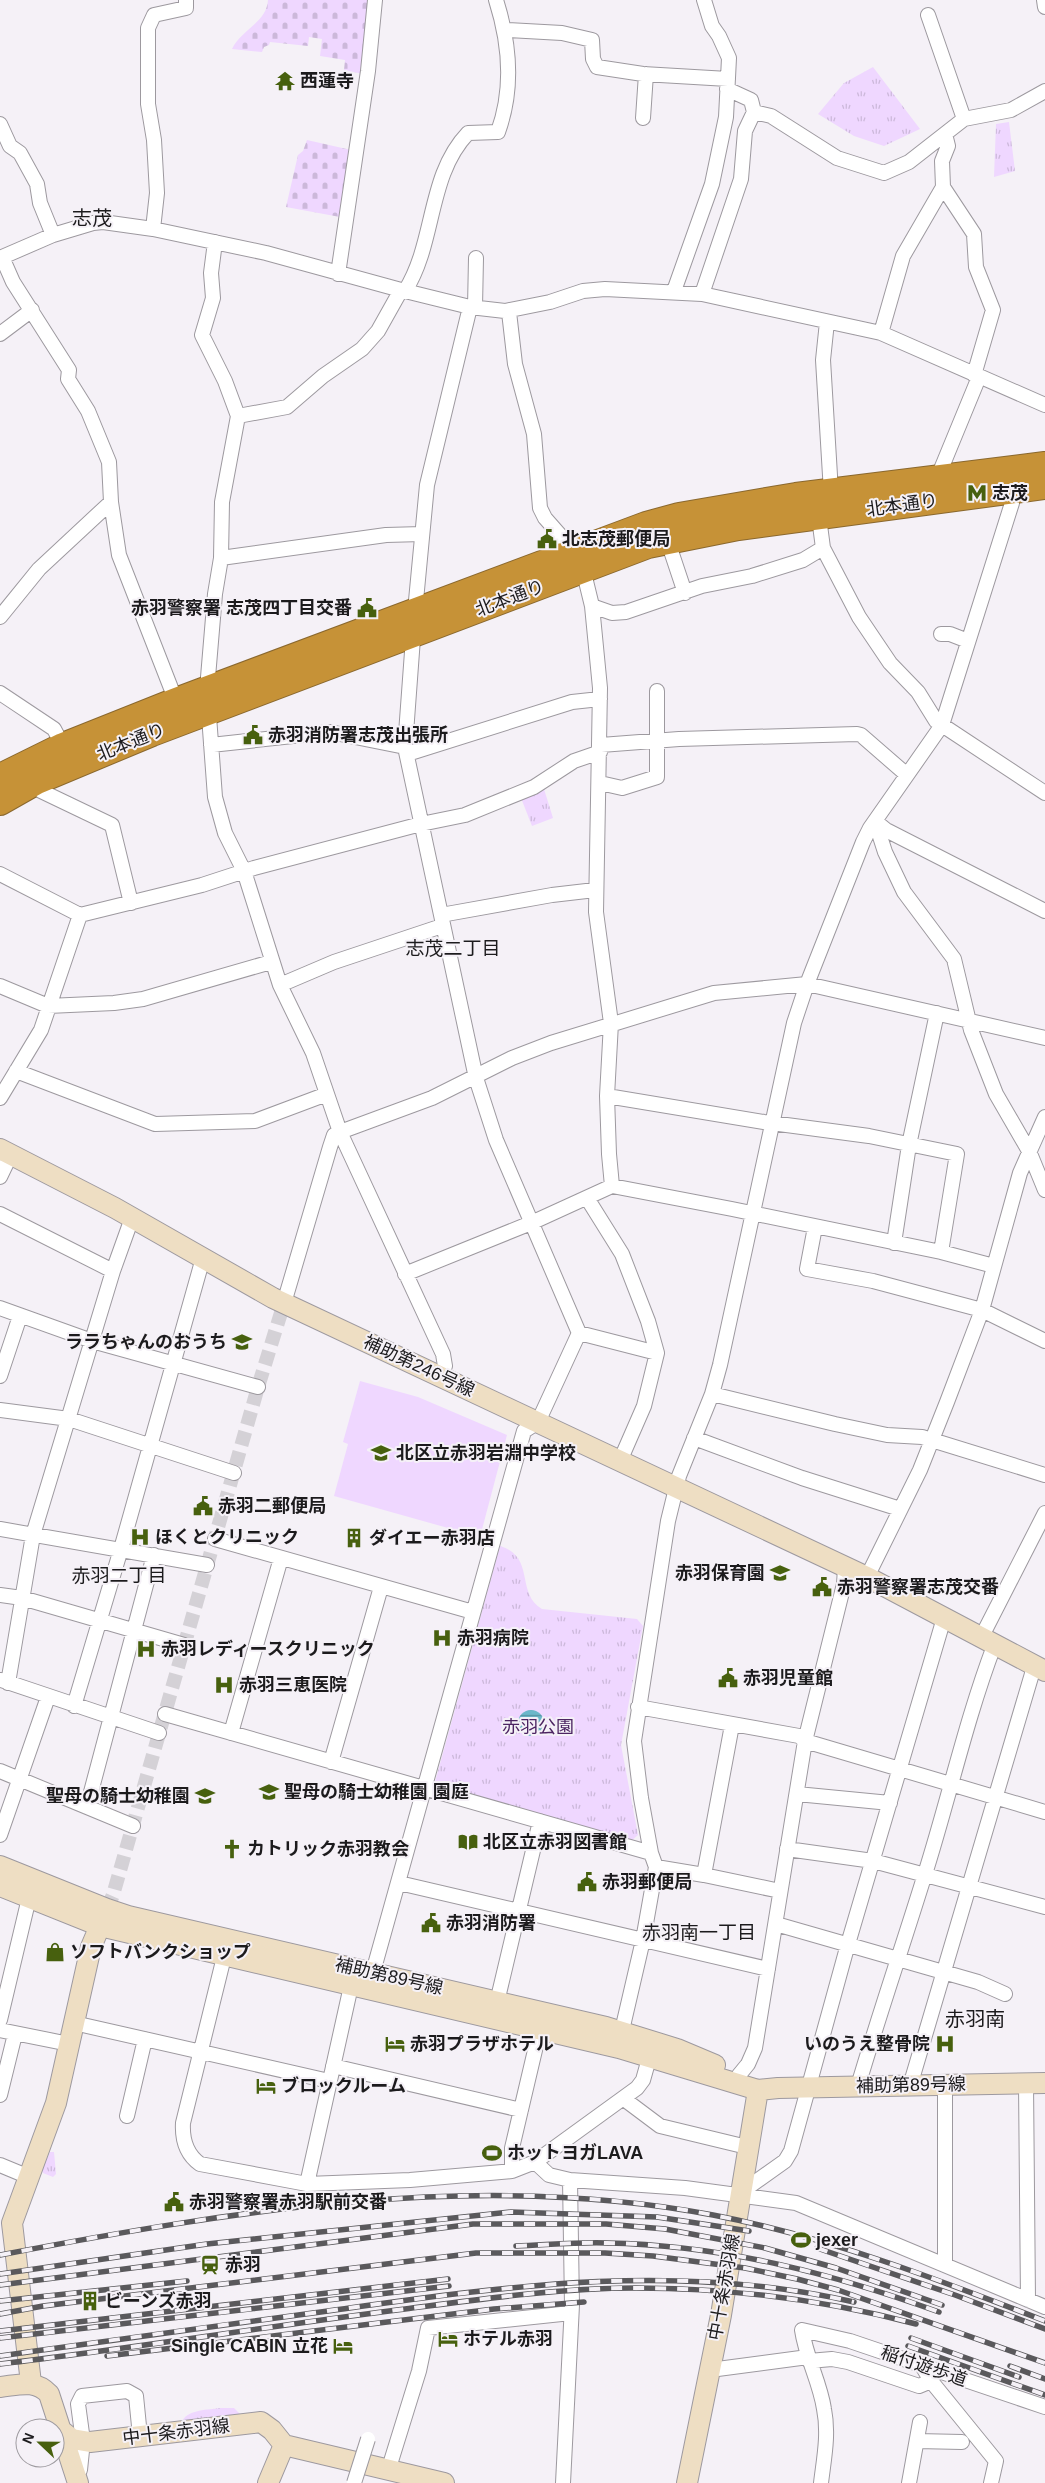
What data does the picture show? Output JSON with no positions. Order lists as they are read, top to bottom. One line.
{"streets":{"highway":["北本通り"],"street":["補助第246号線","補助第89号線","中十条赤羽線","稲付遊歩道"]},"crossings":[["補助第89号線","中十条赤羽線"]],"districts":["志茂","志茂二丁目","赤羽二丁目","赤羽南一丁目","赤羽南"],"parks":["赤羽公園"],"places":{"temple":["西蓮寺"],"metro station":["志茂"],"public building":["北志茂郵便局","赤羽警察署 志茂四丁目交番","赤羽消防署志茂出張所","赤羽二郵便局","赤羽警察署志茂交番","赤羽児童館","赤羽郵便局","赤羽消防署","赤羽警察署赤羽駅前交番"],"school or university":["ララちゃんのおうち","北区立赤羽岩淵中学校","赤羽保育園","聖母の騎士幼稚園 園庭","聖母の騎士幼稚園"],"hospital":["ほくとクリニック","赤羽病院","赤羽レディースクリニック","赤羽三恵医院","いのうえ整骨院"],"building":["ダイエー赤羽店","ビーンズ赤羽"],"library":["北区立赤羽図書館"],"church":["カトリック赤羽教会"],"shop":["ソフトバンクショップ"],"hotel":["赤羽プラザホテル","ブロックルーム","ホテル赤羽","Single CABIN 立花"],"sports":["ホットヨガLAVA","jexer"],"station":["赤羽"]},"north":"left"}
